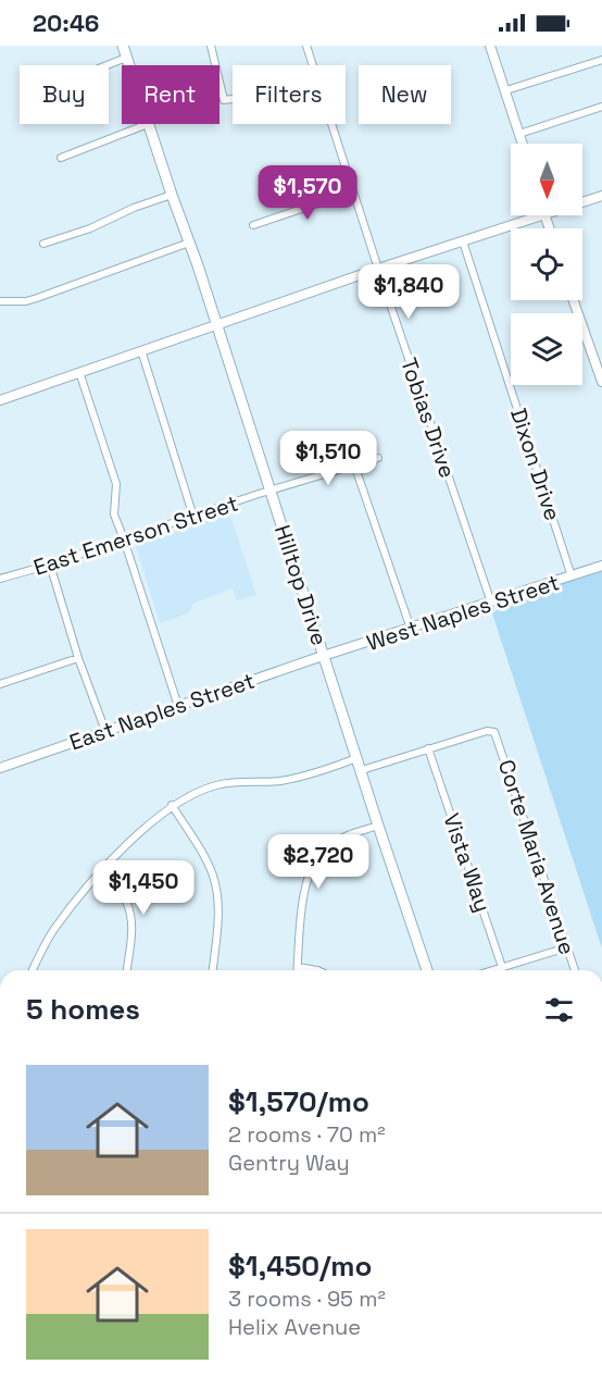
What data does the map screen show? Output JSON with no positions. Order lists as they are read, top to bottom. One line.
{"streets":{"main road":["Hilltop Drive"],"street":["Tobias Drive","Dixon Drive","East Emerson Street","West Naples Street","East Naples Street","Corte Maria Avenue","Vista Way"]},"crossings":[["Tobias Drive","West Naples Street"],["Dixon Drive","West Naples Street"],["East Emerson Street","Hilltop Drive"],["Hilltop Drive","West Naples Street"],["Hilltop Drive","East Naples Street"],["West Naples Street","East Naples Street"],["Corte Maria Avenue","Vista Way"]],"north":"bottom","page":{"status":"20:46","chip":["Buy","Rent","Filters","New"],"price":["$1,570","$1,840","$1,510","$2,720","$1,450"],"heading":"5 homes","list":[{"name":"$1,570/mo","note":"2 rooms · 70 m² · Gentry Way"},{"name":"$1,450/mo","note":"3 rooms · 95 m² · Helix Avenue"}]}}
